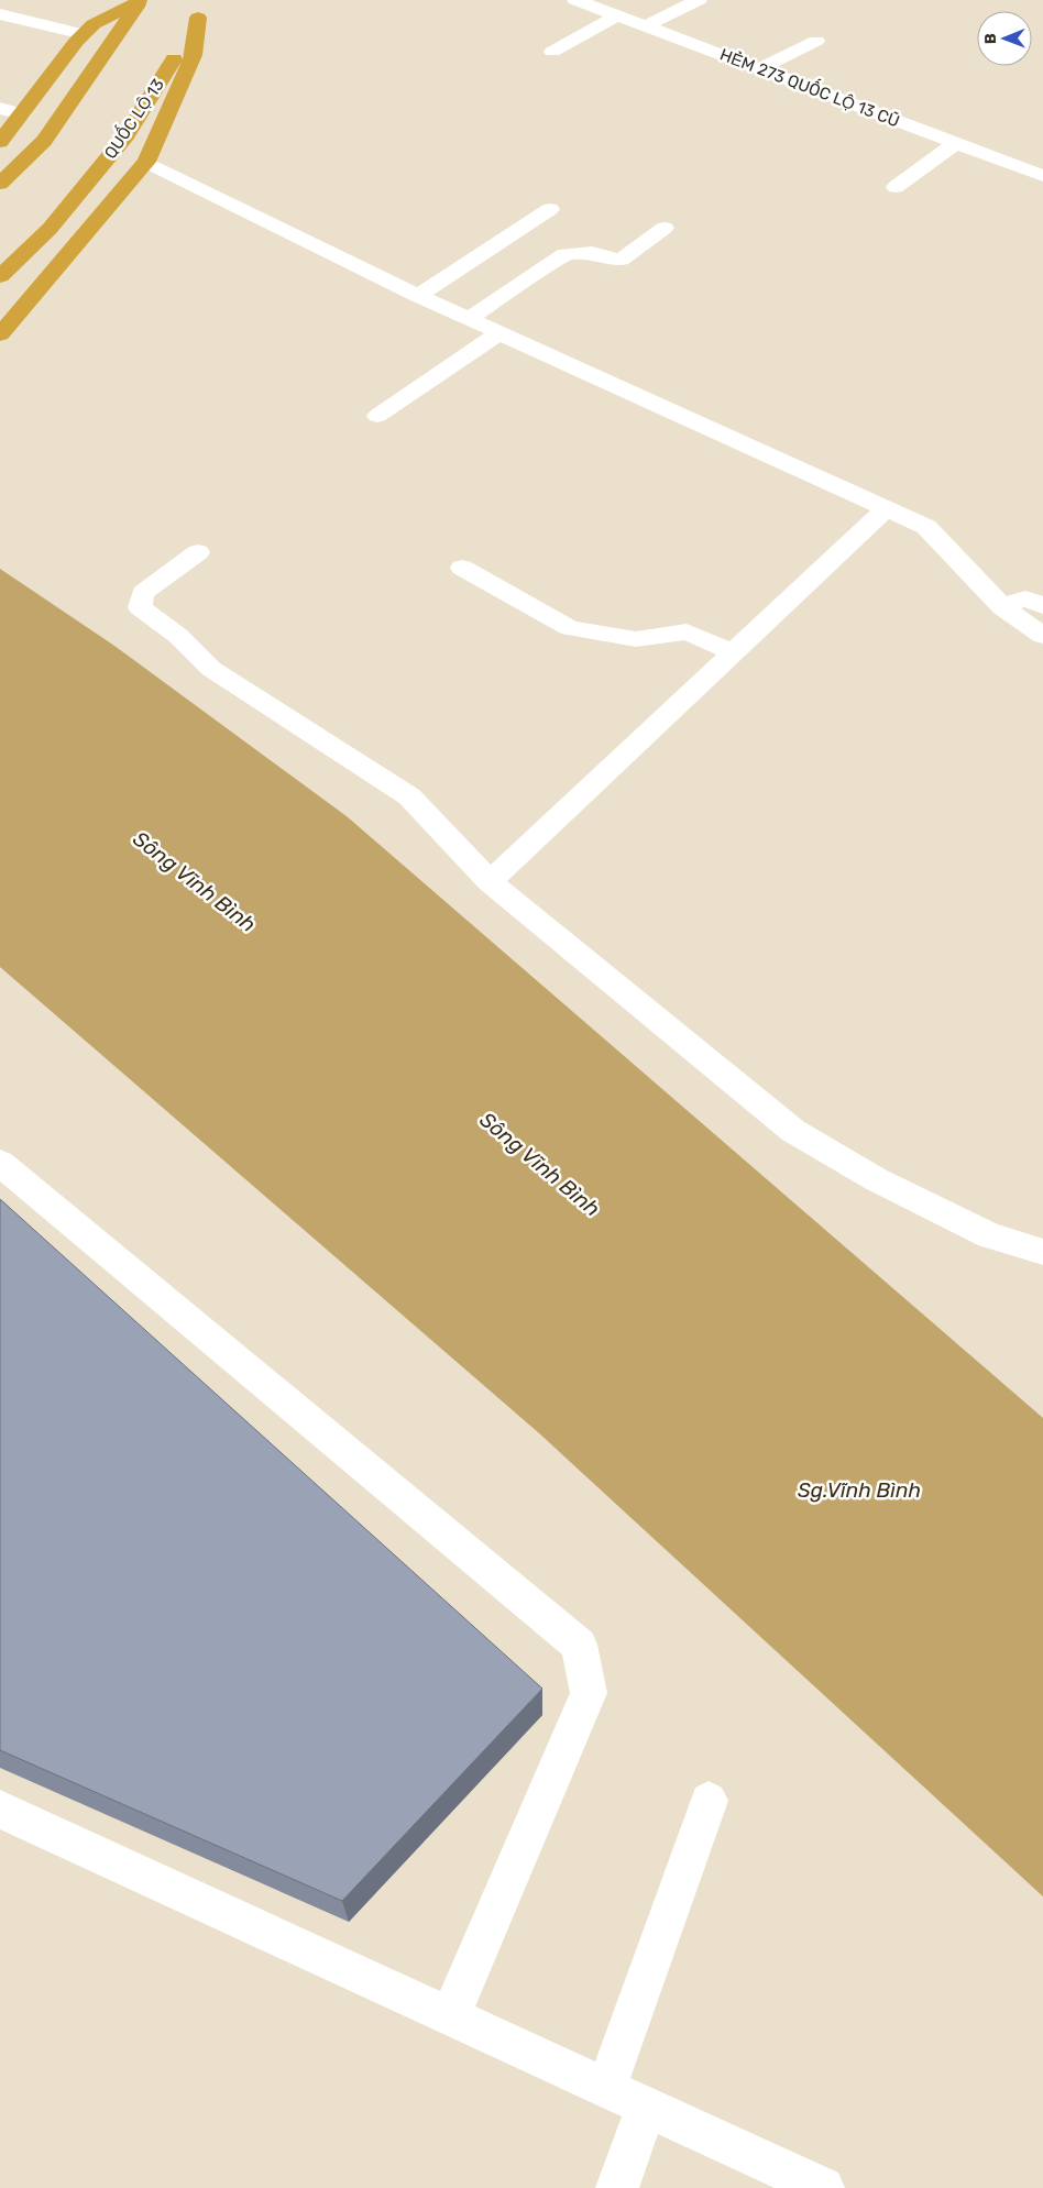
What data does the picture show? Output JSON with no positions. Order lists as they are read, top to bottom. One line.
{"streets":{"highway":["QUỐC LỘ 13"],"street":["HẺM 273 QUỐC LỘ 13 CŨ"]},"water":["Sông Vĩnh Bình","Sg.Vĩnh Bình"],"north":"left"}
